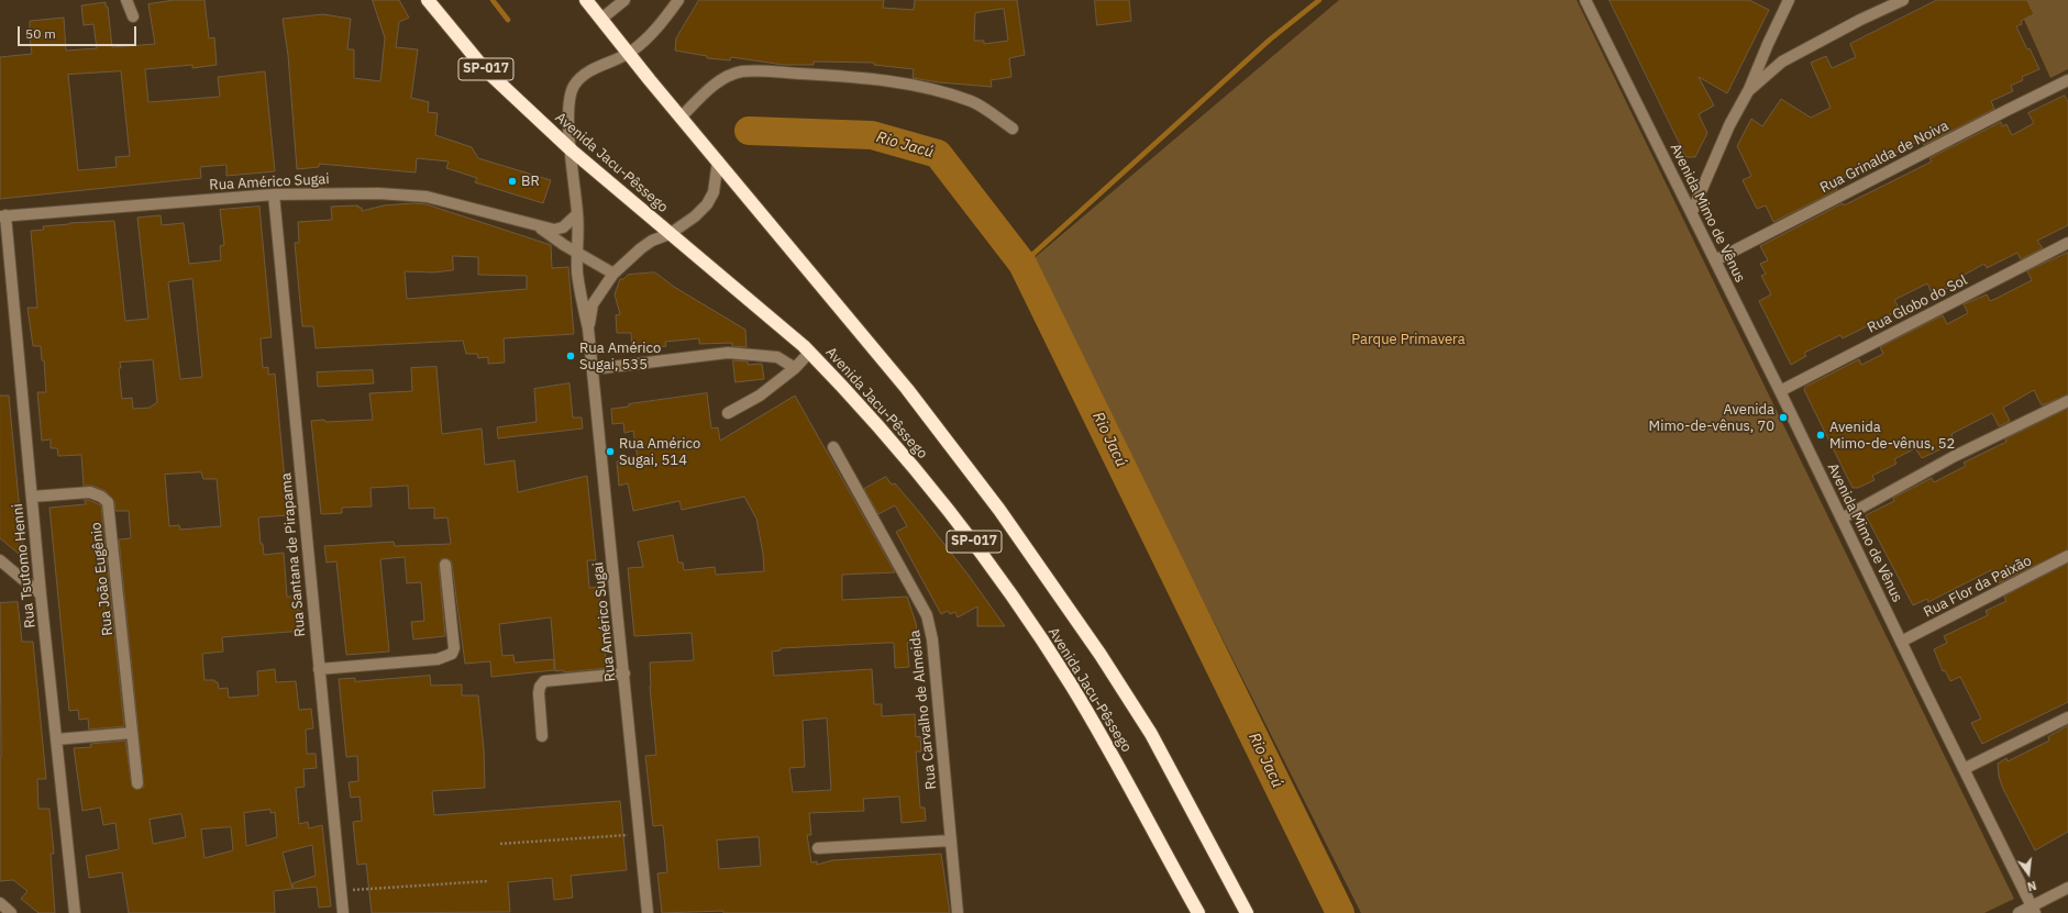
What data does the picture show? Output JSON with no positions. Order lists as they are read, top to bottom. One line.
{"streets":{"highway":["SP-017","Avenida Jacu-Pêssego"],"street":["Rua Grinalda de Noiva","Rua Américo Sugai","Avenida Mimo de Vênus","Rua Globo do Sol","Rua Santana de Pirapama","Rua Tsutomo Henni","Rua João Eugênio","Rua Flor da Paixão","Rua Carvalho de Almeida"]},"crossings":[["Rua Grinalda de Noiva","Avenida Mimo de Vênus"],["Avenida Jacu-Pêssego","Rua Américo Sugai"],["Rua Américo Sugai","Rua Santana de Pirapama"],["Rua Américo Sugai","Rua Tsutomo Henni"],["Avenida Mimo de Vênus","Rua Globo do Sol"],["Avenida Mimo de Vênus","Rua Flor da Paixão"],["Rua Tsutomo Henni","Rua João Eugênio"]],"water":["Rio Jacú"],"parks":["Parque Primavera"],"places":["BR","Rua Américo Sugai, 535","Avenida Mimo-de-vênus, 70","Avenida Mimo-de-vênus, 52","Rua Américo Sugai, 514"],"scale_bar":"50 m","north":"bottom"}
